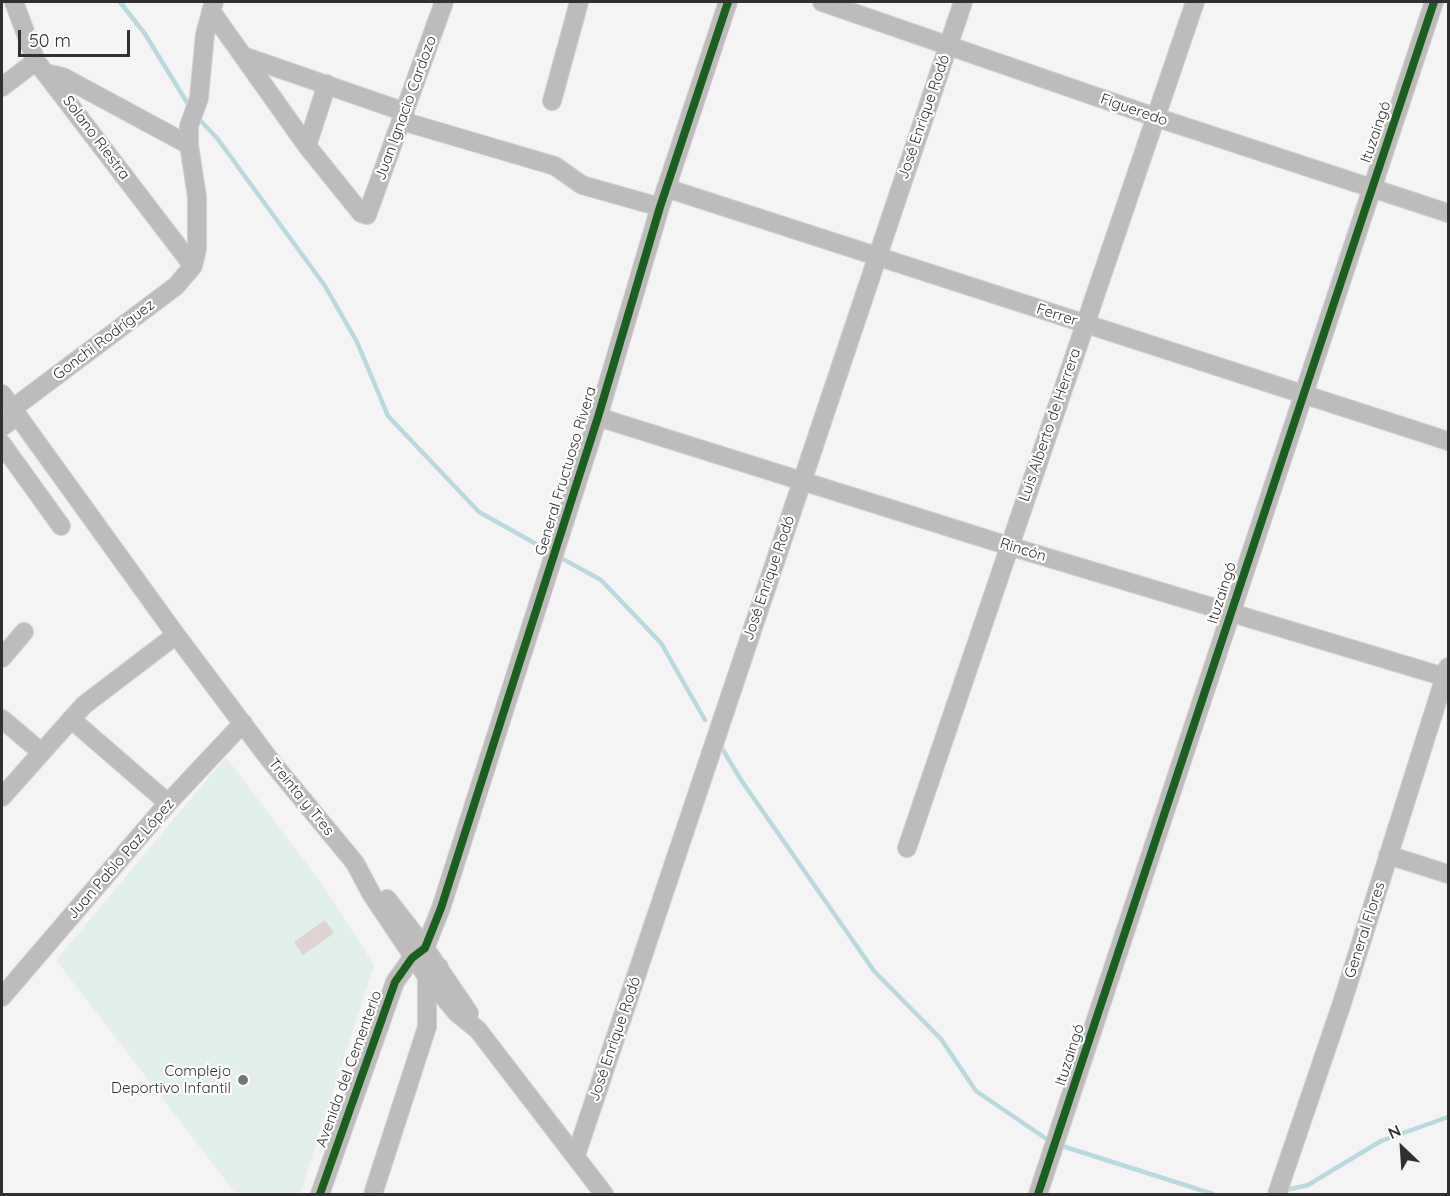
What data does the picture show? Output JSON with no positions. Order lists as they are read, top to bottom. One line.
{"streets":{"street":["Juan Ignacio Cardozo","Figueredo","José Enrique Rodó","Ituzaingó","Solano Riestra","Ferrer","Gonchi Rodríguez","Luis Alberto de Herrera","General Fructuoso Rivera","Rincón","Treinta y Tres","Juan Pablo Paz López","General Flores","Avenida del Cementerio"]},"crossings":[["Figueredo","José Enrique Rodó"],["Figueredo","Ituzaingó"],["Figueredo","Luis Alberto de Herrera"],["José Enrique Rodó","Ferrer"],["José Enrique Rodó","Rincón"],["José Enrique Rodó","Treinta y Tres"],["Ituzaingó","Ferrer"],["Ituzaingó","Rincón"],["Solano Riestra","Gonchi Rodríguez"],["Ferrer","Luis Alberto de Herrera"],["Ferrer","General Fructuoso Rivera"],["Gonchi Rodríguez","Treinta y Tres"],["Luis Alberto de Herrera","Rincón"],["General Fructuoso Rivera","Rincón"],["General Fructuoso Rivera","Treinta y Tres"],["General Fructuoso Rivera","Avenida del Cementerio"],["Rincón","General Flores"],["Treinta y Tres","Juan Pablo Paz López"],["Treinta y Tres","Avenida del Cementerio"]],"places":["Complejo Deportivo Infantil"],"scale_bar":"50 m","north":"top left"}
